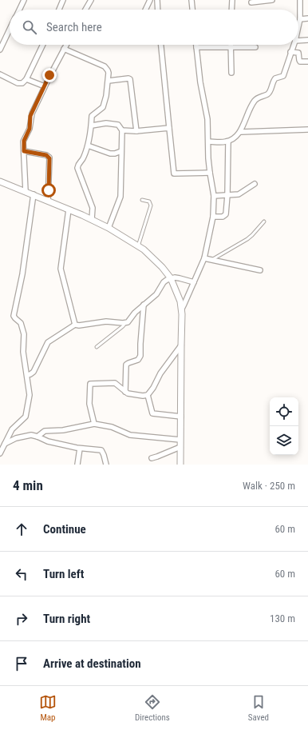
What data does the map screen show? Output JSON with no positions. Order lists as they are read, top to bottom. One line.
{"page":{"search":"Search here","heading":["4 min","Walk · 250 m"],"list":[["Continue","60 m"],["Turn left","60 m"],["Turn right","130 m"],"Arrive at destination"],"nav":["Map","Directions","Saved"]}}
